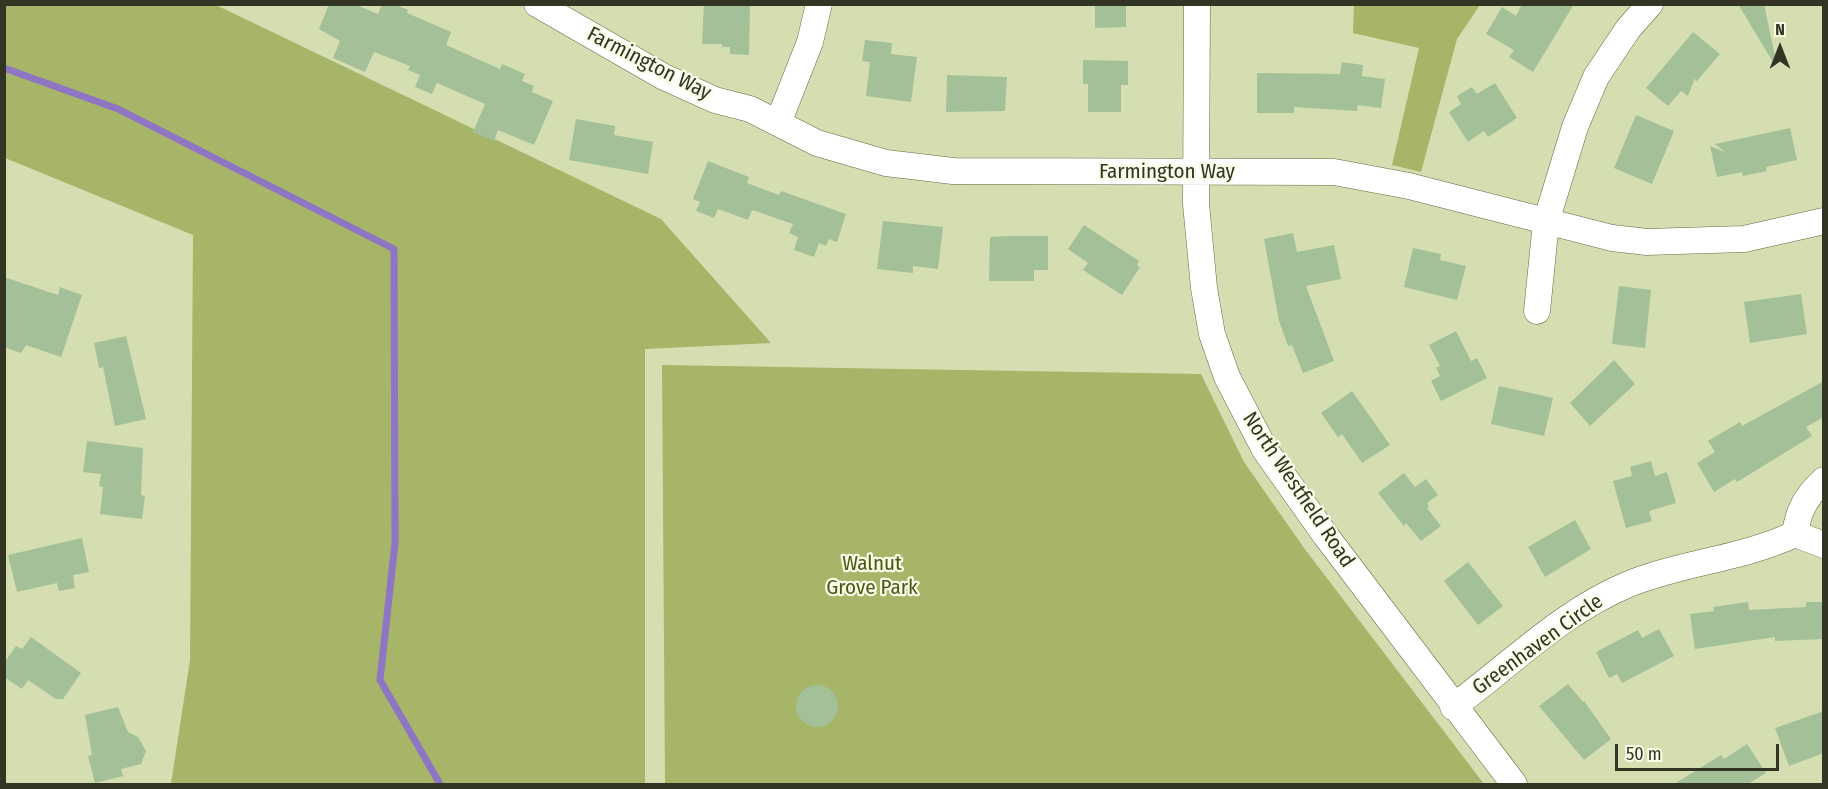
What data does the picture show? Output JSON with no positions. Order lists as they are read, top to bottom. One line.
{"streets":{"street":["Farmington Way","North Westfield Road","Greenhaven Circle"]},"crossings":[["Farmington Way","North Westfield Road"],["North Westfield Road","Greenhaven Circle"]],"parks":["Walnut Grove Park"],"scale_bar":"50 m","north":"top"}
